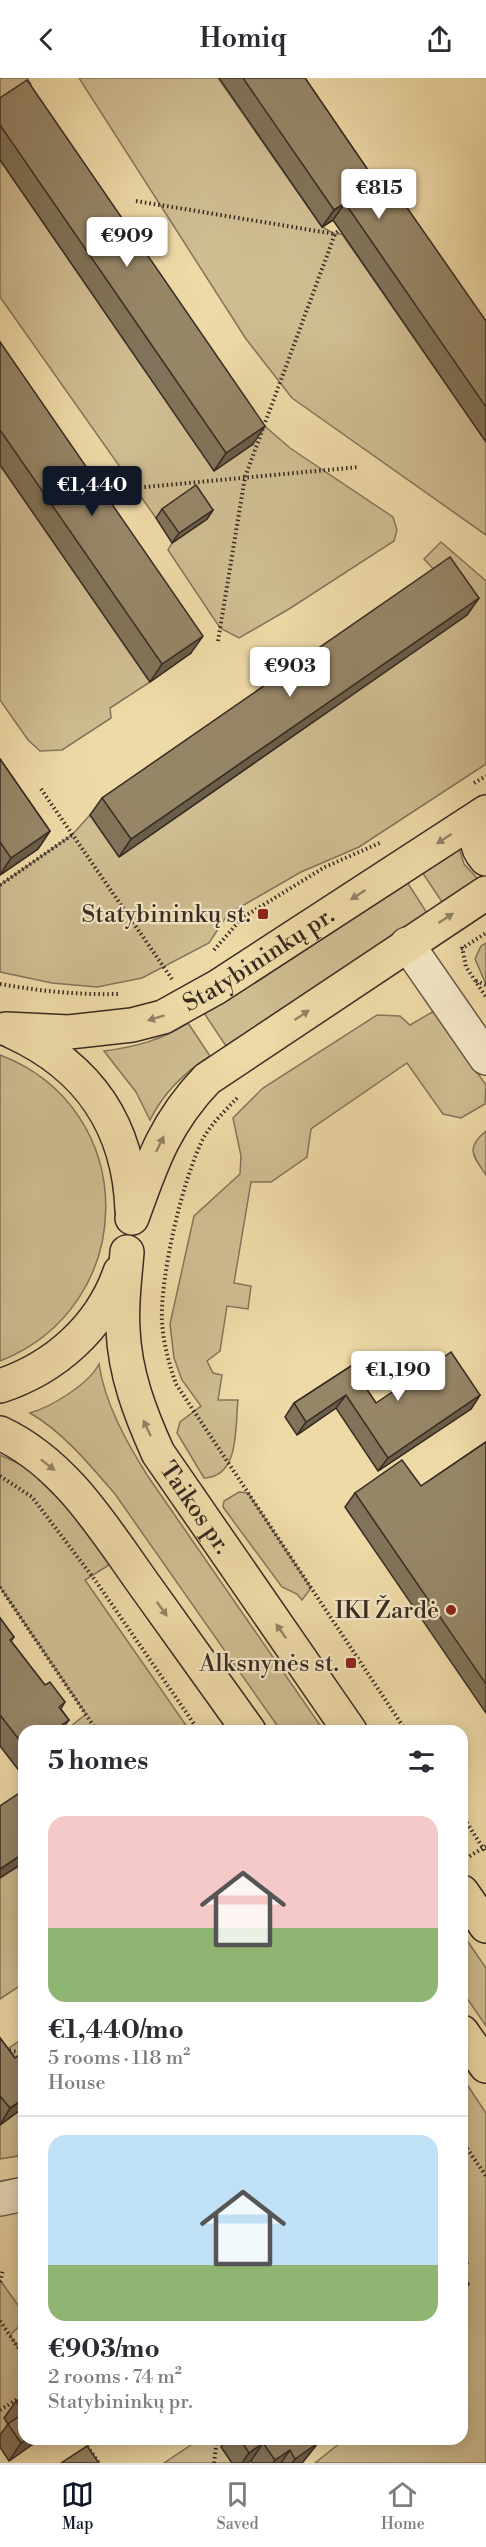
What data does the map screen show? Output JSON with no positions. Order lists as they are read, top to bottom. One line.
{"streets":{"main road":["Statybininkų pr.","Taikos pr."]},"places":{"transit":["Statybininkų st.","Alksnynės st."],"other":["IKI Žardė"]},"page":{"header":"Homiq","price":["€815","€909","€1,440","€903","€1,190"],"heading":"5 homes","list":[{"name":"€1,440/mo","note":"5 rooms · 118 m² · House"},{"name":"€903/mo","note":"2 rooms · 74 m² · Statybininkų pr."}],"tabs":["Map","Saved","Home"]}}
